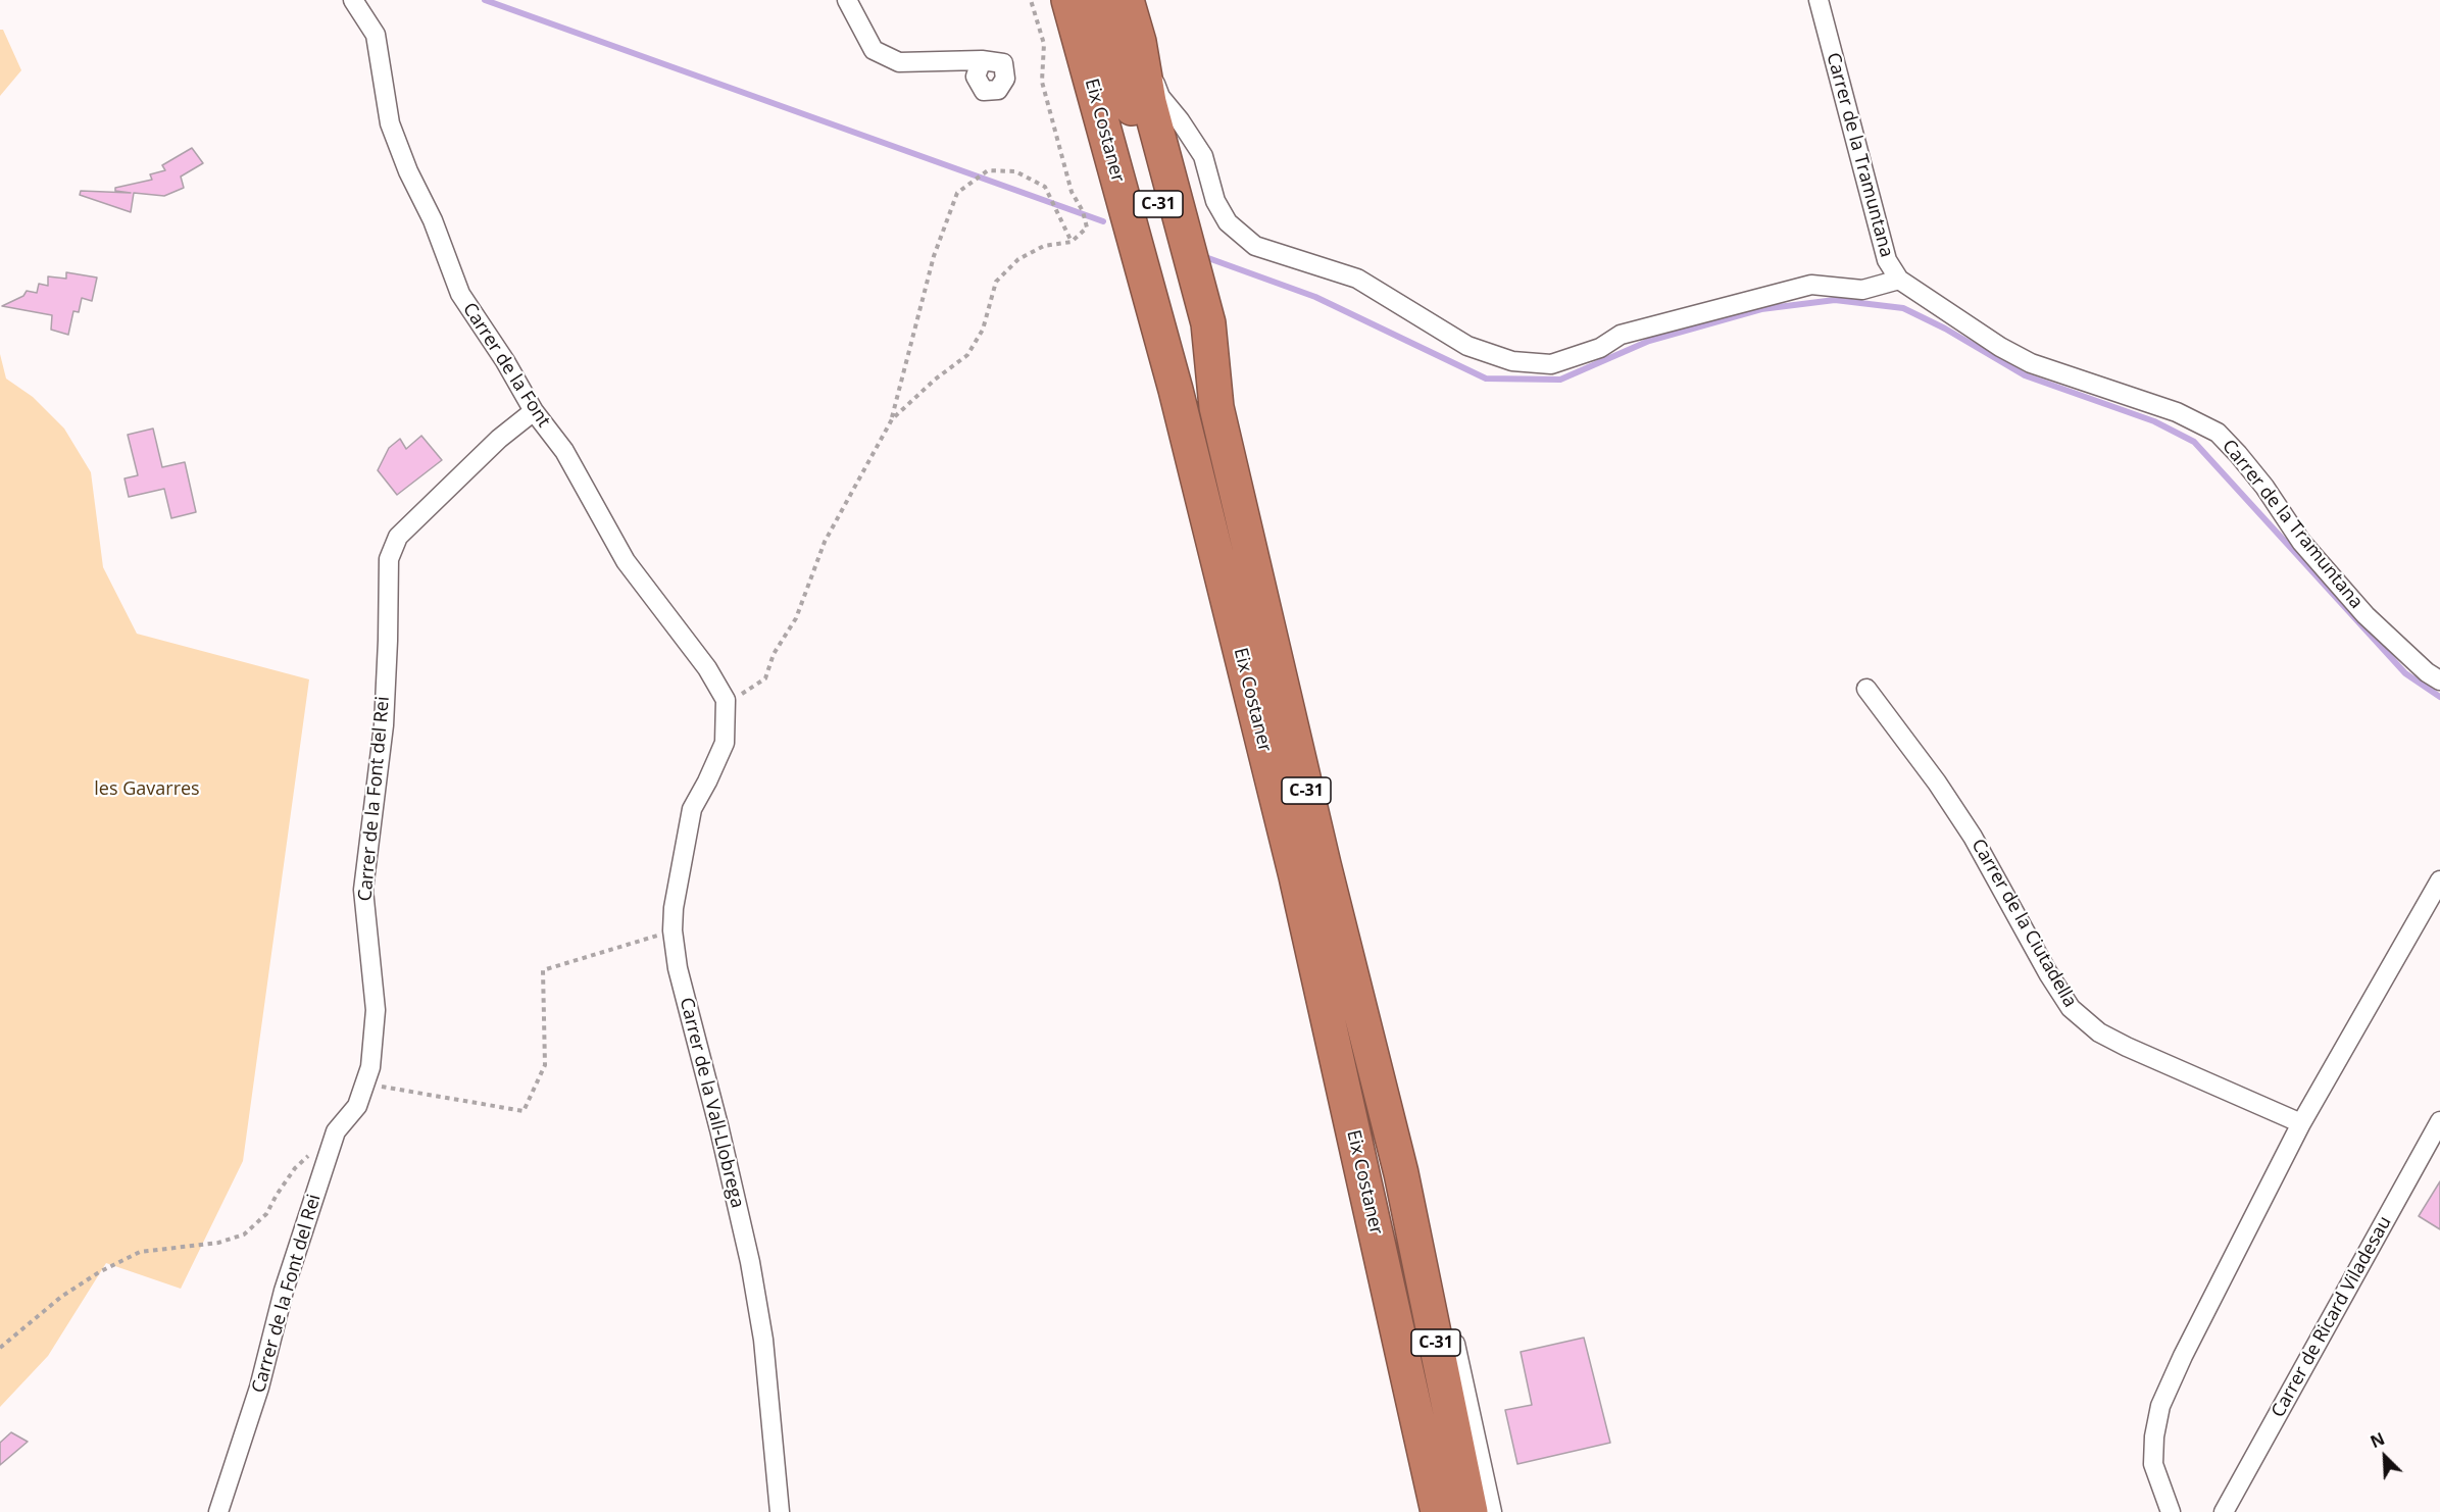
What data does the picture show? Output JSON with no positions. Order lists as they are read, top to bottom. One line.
{"streets":{"highway":["Eix Costaner","C-31"],"street":["Carrer de la Tramuntana","Carrer de la Font","Carrer de la Font del Rei","Carrer de la Ciutadella","Carrer de la Vall-Llobrega","Carrer de Ricard Viladesau"]},"crossings":[["Eix Costaner","C-31"],["Carrer de la Font","Carrer de la Font del Rei"],["Carrer de la Font","Carrer de la Vall-Llobrega"]],"parks":["les Gavarres"],"north":"top left"}
